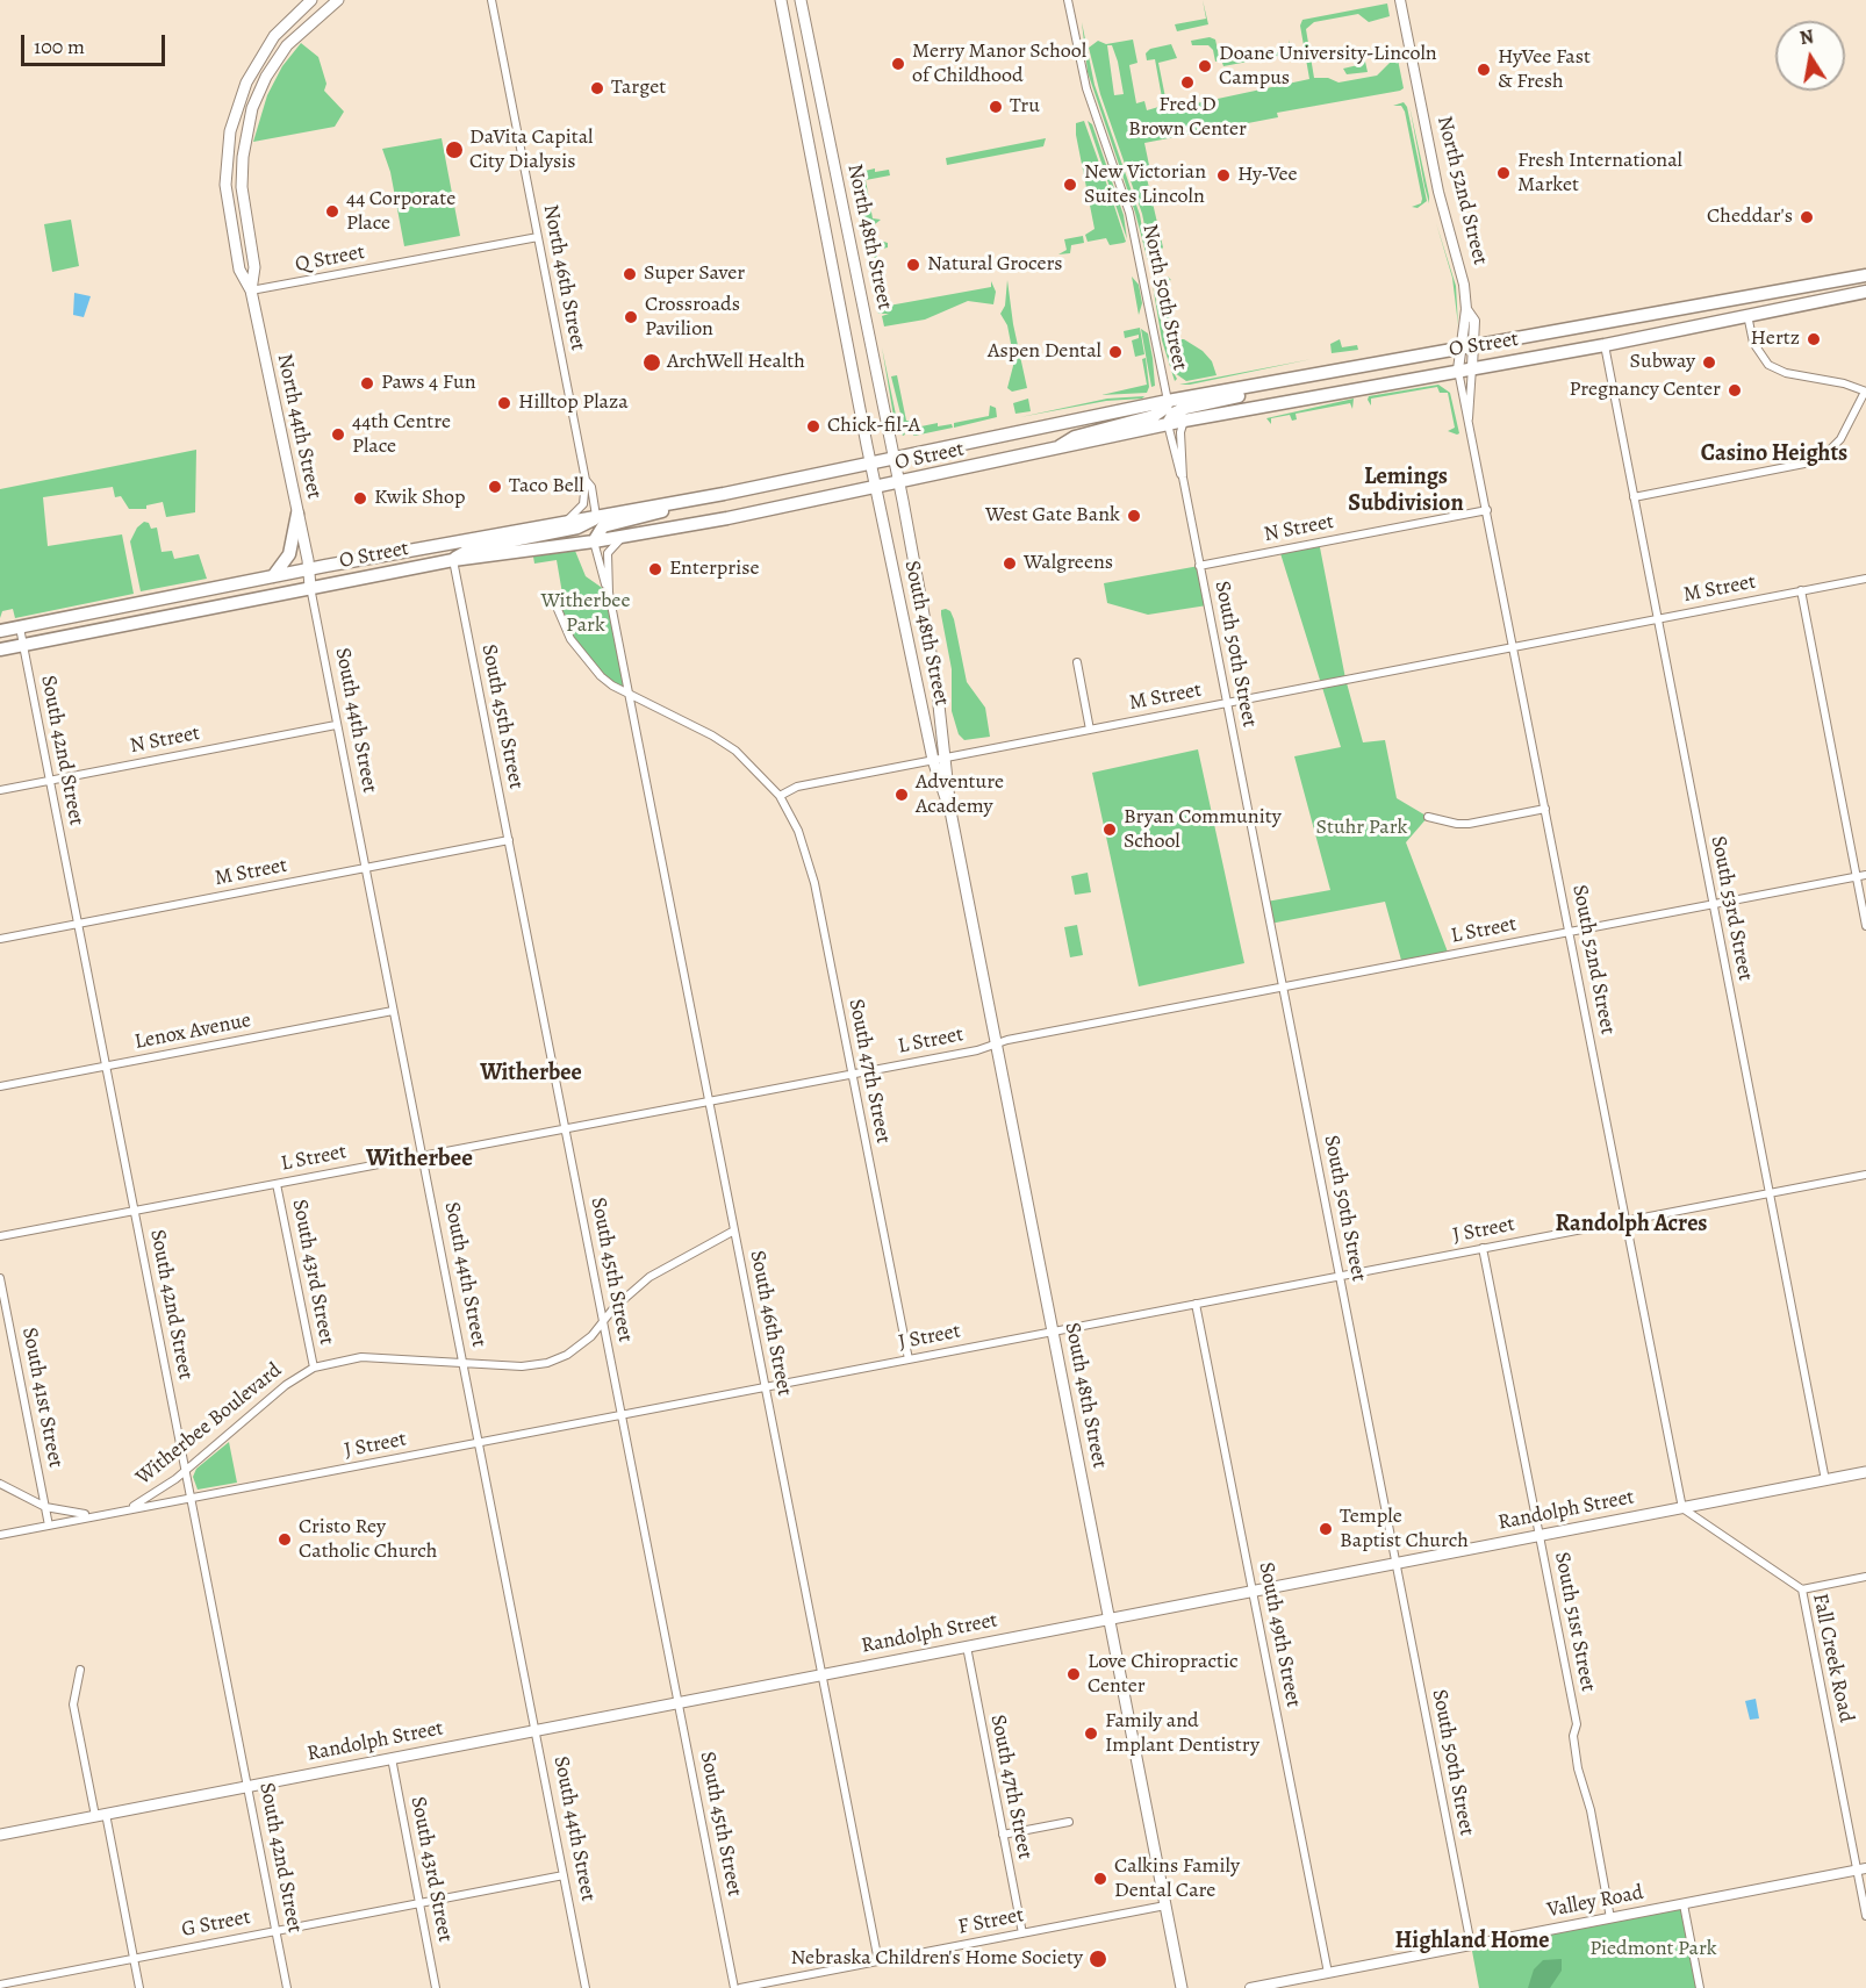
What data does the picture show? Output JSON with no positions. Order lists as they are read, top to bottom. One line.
{"streets":{"main road":["North 48th Street","O Street","North 44th Street","South 48th Street","South 44th Street","Randolph Street"],"street":["North 52nd Street","Q Street","North 46th Street","North 50th Street","N Street","M Street","South 50th Street","South 45th Street","South 42nd Street","South 53rd Street","L Street","South 52nd Street","Lenox Avenue","South 47th Street","J Street","South 43rd Street","South 46th Street","South 41st Street","Witherbee Boulevard","South 51st Street","South 49th Street","Fall Creek Road","Valley Road","F Street","G Street"]},"crossings":[["North 52nd Street","O Street"],["North 52nd Street","South 52nd Street"],["North 48th Street","O Street"],["North 48th Street","South 48th Street"],["Q Street","North 46th Street"],["Q Street","North 44th Street"],["North 46th Street","O Street"],["North 50th Street","O Street"],["O Street","North 44th Street"],["O Street","South 48th Street"],["O Street","South 50th Street"],["O Street","South 45th Street"],["O Street","South 44th Street"],["O Street","South 42nd Street"],["O Street","South 53rd Street"],["O Street","South 52nd Street"],["O Street","South 46th Street"],["North 44th Street","South 44th Street"],["N Street","South 50th Street"],["N Street","South 44th Street"],["N Street","South 42nd Street"],["N Street","South 52nd Street"],["M Street","South 48th Street"],["M Street","South 50th Street"],["M Street","South 45th Street"],["M Street","South 44th Street"],["M Street","South 42nd Street"],["M Street","South 53rd Street"],["M Street","South 52nd Street"],["M Street","South 47th Street"],["South 48th Street","L Street"],["South 48th Street","J Street"],["South 48th Street","Randolph Street"],["South 48th Street","F Street"],["South 50th Street","L Street"],["South 50th Street","J Street"],["South 50th Street","Randolph Street"],["South 50th Street","Valley Road"],["South 45th Street","L Street"],["South 45th Street","J Street"],["South 45th Street","Witherbee Boulevard"],["South 45th Street","Randolph Street"],["South 44th Street","L Street"],["South 44th Street","Lenox Avenue"],["South 44th Street","J Street"],["South 44th Street","Witherbee Boulevard"],["South 44th Street","Randolph Street"],["South 44th Street","G Street"],["South 42nd Street","L Street"],["South 42nd Street","Lenox Avenue"],["South 42nd Street","J Street"],["South 42nd Street","Witherbee Boulevard"],["South 42nd Street","Randolph Street"],["South 42nd Street","G Street"],["South 53rd Street","L Street"],["South 53rd Street","J Street"],["South 53rd Street","Randolph Street"],["L Street","South 52nd Street"],["L Street","South 47th Street"],["L Street","South 43rd Street"],["L Street","South 46th Street"],["South 52nd Street","J Street"],["South 52nd Street","Randolph Street"],["South 52nd Street","Fall Creek Road"],["South 47th Street","J Street"],["South 47th Street","Randolph Street"],["South 47th Street","F Street"],["J Street","South 46th Street"],["J Street","South 41st Street"],["J Street","Witherbee Boulevard"],["J Street","South 51st Street"],["J Street","South 49th Street"],["South 43rd Street","Witherbee Boulevard"],["South 43rd Street","Randolph Street"],["South 43rd Street","G Street"],["South 46th Street","Witherbee Boulevard"],["South 46th Street","Randolph Street"],["South 46th Street","F Street"],["South 41st Street","Witherbee Boulevard"],["Randolph Street","South 51st Street"],["Randolph Street","South 49th Street"],["Randolph Street","Fall Creek Road"],["South 51st Street","Valley Road"],["South 49th Street","Valley Road"],["Fall Creek Road","Valley Road"]],"districts":["Casino Heights","Lemings Subdivision","Witherbee","Witherbee","Randolph Acres","Highland Home"],"parks":["Witherbee Park","Stuhr Park","Piedmont Park"],"places":["Merry Manor School of Childhood","Doane University-Lincoln Campus","HyVee Fast & Fresh","Fred D Brown Center","Target","Tru","DaVita Capital City Dialysis","Fresh International Market","Hy-Vee","New Victorian Suites Lincoln","44 Corporate Place","Cheddar's","Natural Grocers","Super Saver","Crossroads Pavilion","Hertz","Aspen Dental","ArchWell Health","Subway","Paws 4 Fun","Pregnancy Center","Hilltop Plaza","Chick-fil-A","44th Centre Place","Taco Bell","Kwik Shop","West Gate Bank","Walgreens","Enterprise","Adventure Academy","Bryan Community School","Temple Baptist Church","Cristo Rey Catholic Church","Love Chiropractic Center","Family and Implant Dentistry","Calkins Family Dental Care","Nebraska Children's Home Society"],"scale_bar":"100 m","north":"top"}
